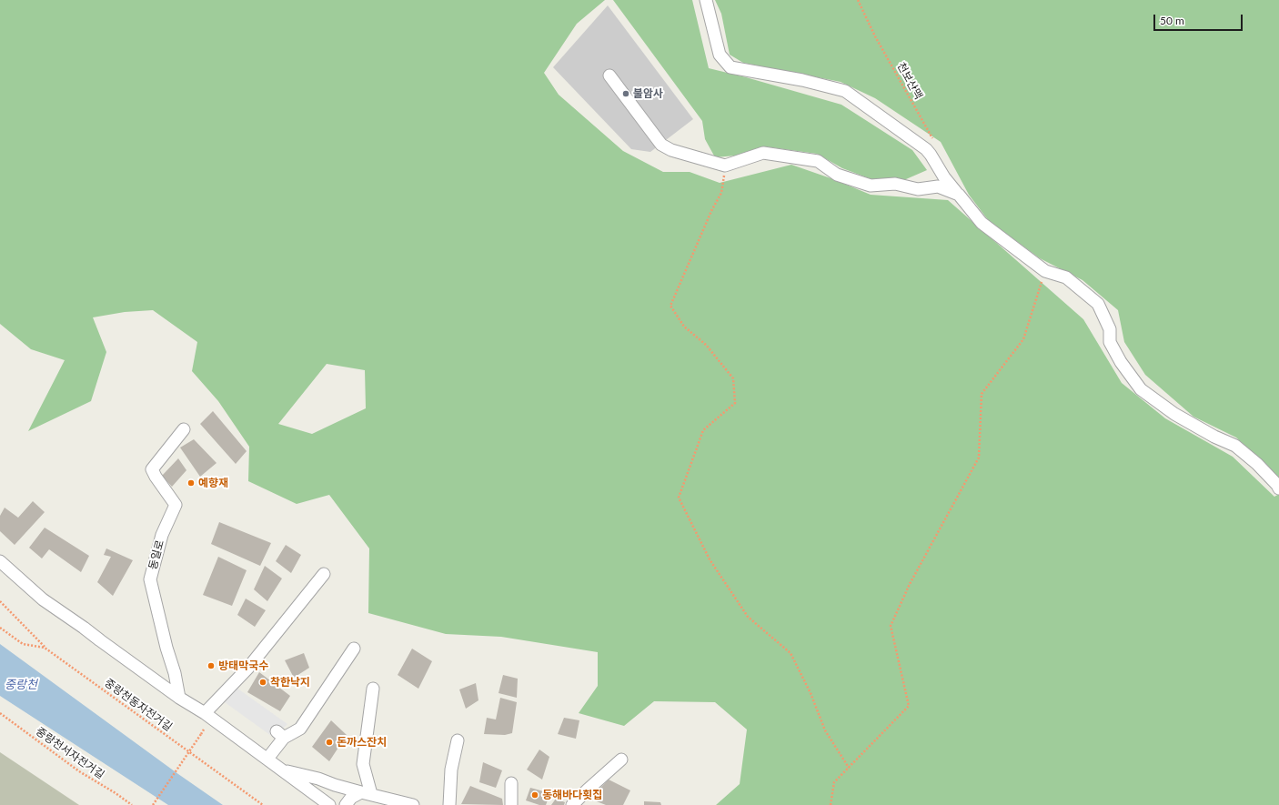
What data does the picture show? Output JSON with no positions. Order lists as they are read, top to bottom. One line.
{"streets":{"street":["동일로"],"path":["천보산맥","중랑천동자전거길","중랑천서자전거길"]},"water":["중랑천"],"places":["불암사","예향재","방태막국수","착한낙지","돈까스잔치","동해바다횟집"],"scale_bar":"50 m"}
